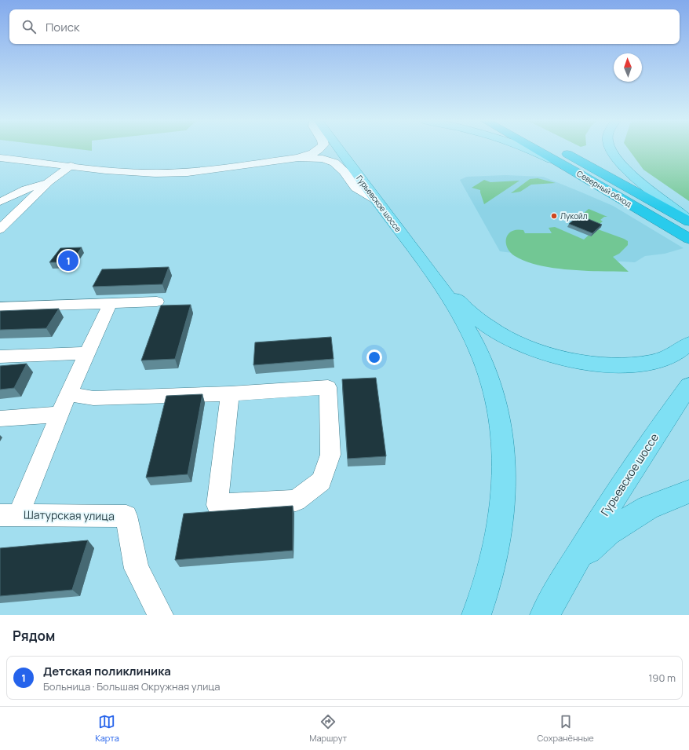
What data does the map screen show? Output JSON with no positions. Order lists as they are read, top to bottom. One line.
{"streets":{"highway":["Северный обход"],"main road":["Гурьевское шоссе"],"street":["Шатурская улица"]},"places":["Лукойл"],"north":"top","page":{"search":"Поиск","pins":"1","heading":"Рядом","list":[{"mark":"1","name":"Детская поликлиника","note":"Больница · Большая Окружная улица","value":"190 m"}],"nav":["Карта","Маршрут","Сохранённые"]}}
